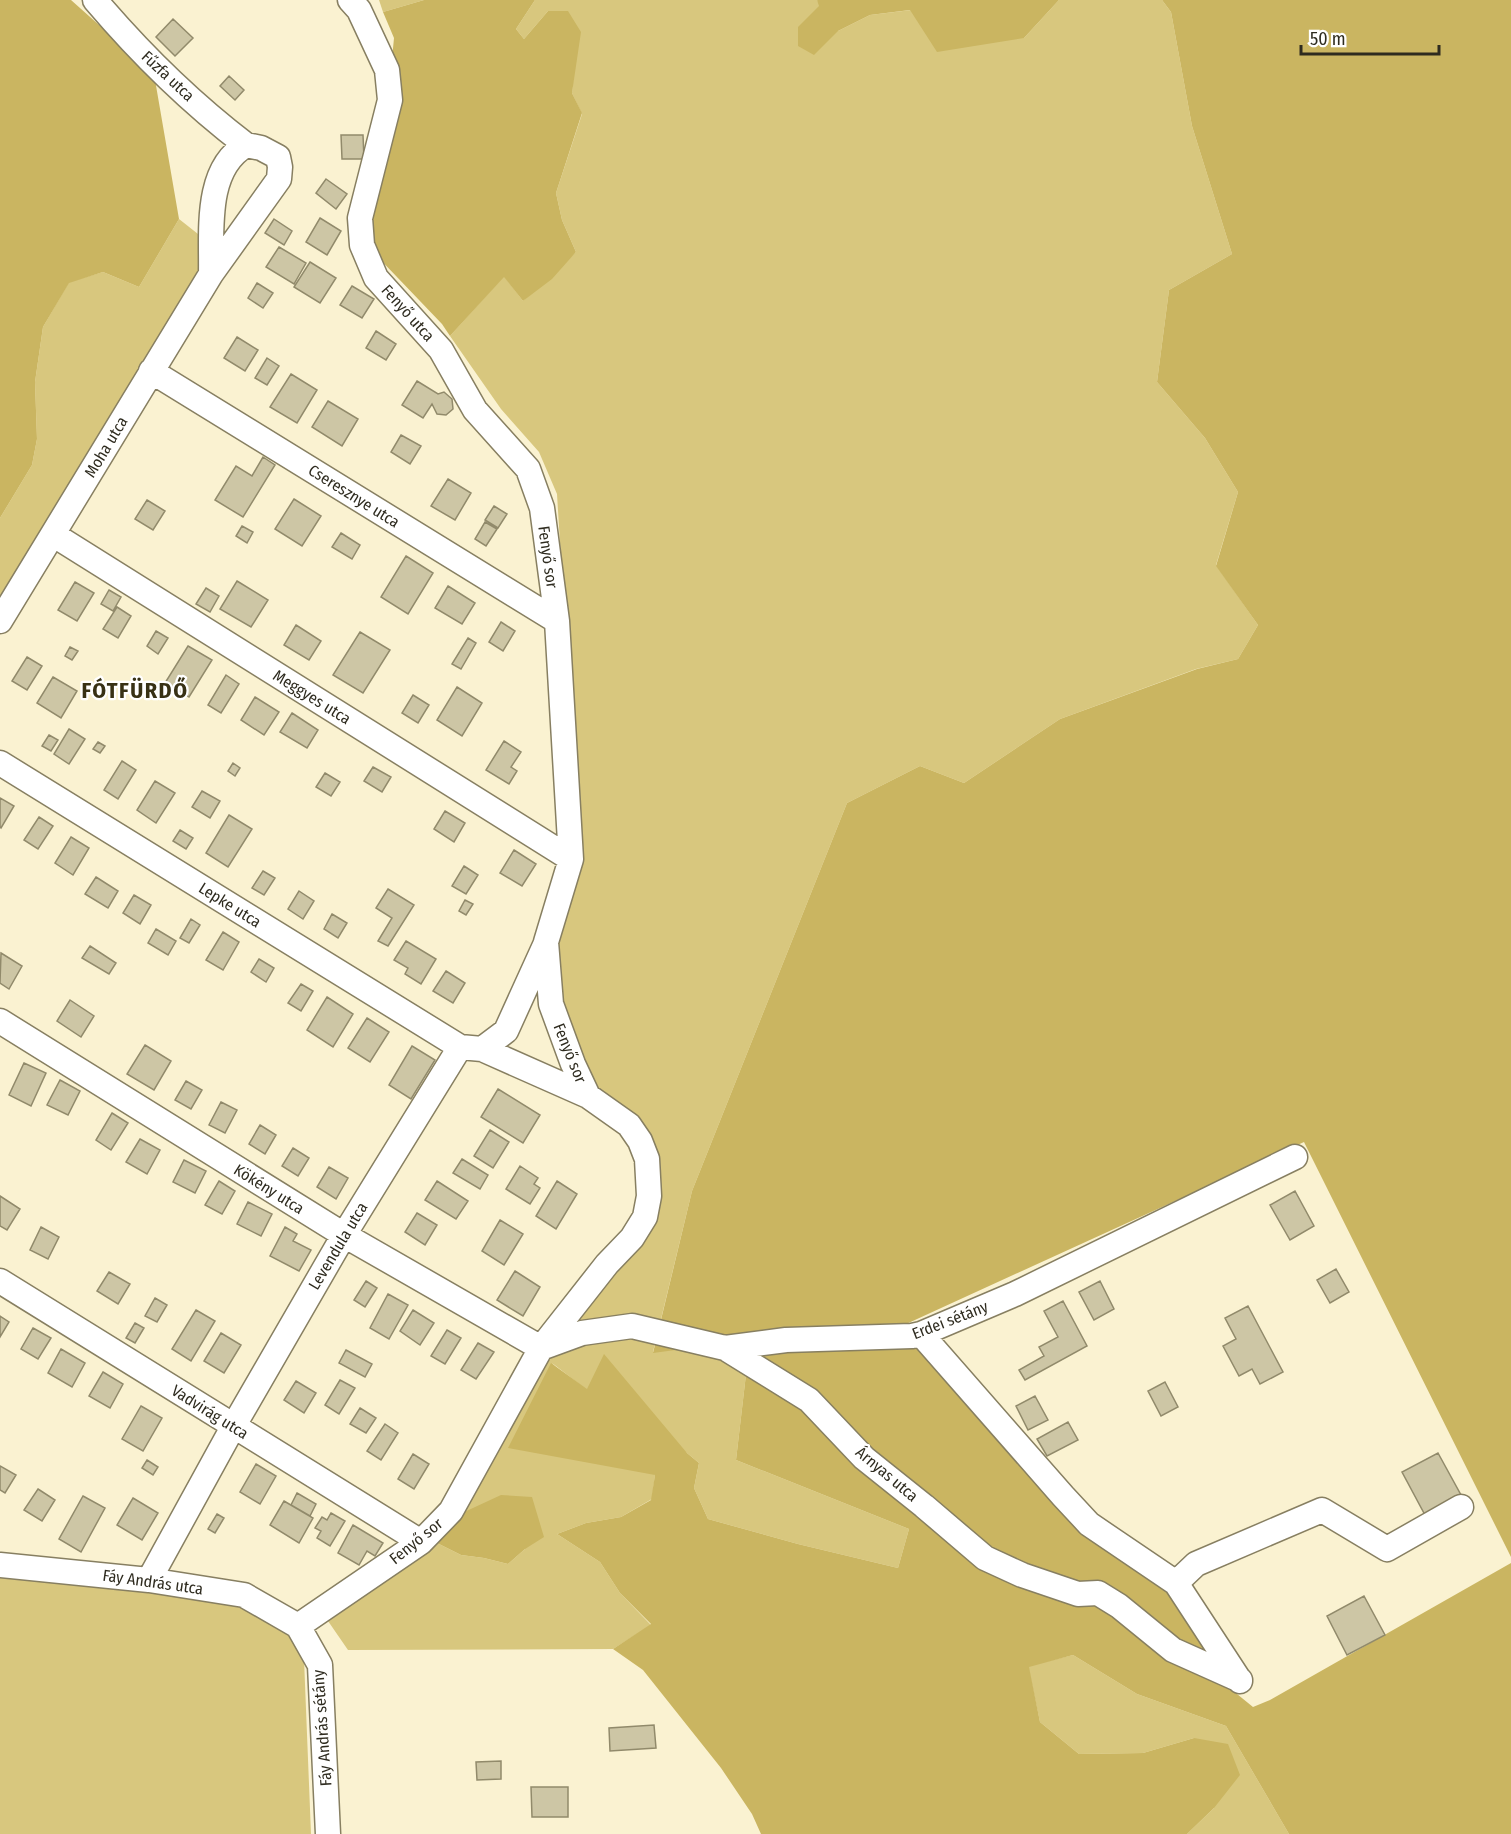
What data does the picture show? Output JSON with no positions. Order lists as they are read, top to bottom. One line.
{"streets":{"street":["Fűzfa utca","Fenyő utca","Moha utca","Cseresznye utca","Fenyő sor","Meggyes utca","Lepke utca","Kökény utca","Levendula utca","Erdei sétány","Vadvirág utca","Árnyas utca","Fáy András utca","Fáy András sétány"]},"crossings":[["Fűzfa utca","Moha utca"],["Fenyő utca","Fenyő sor"],["Moha utca","Cseresznye utca"],["Moha utca","Meggyes utca"],["Cseresznye utca","Fenyő sor"],["Fenyő sor","Meggyes utca"],["Fenyő sor","Lepke utca"],["Fenyő sor","Kökény utca"],["Fenyő sor","Levendula utca"],["Fenyő sor","Erdei sétány"],["Fenyő sor","Vadvirág utca"],["Fenyő sor","Fáy András utca"],["Fenyő sor","Fáy András sétány"],["Lepke utca","Levendula utca"],["Kökény utca","Levendula utca"],["Kökény utca","Erdei sétány"],["Levendula utca","Vadvirág utca"],["Levendula utca","Fáy András utca"],["Erdei sétány","Árnyas utca"],["Fáy András utca","Fáy András sétány"]],"districts":["FÓTFÜRDŐ"],"scale_bar":"50 m"}
